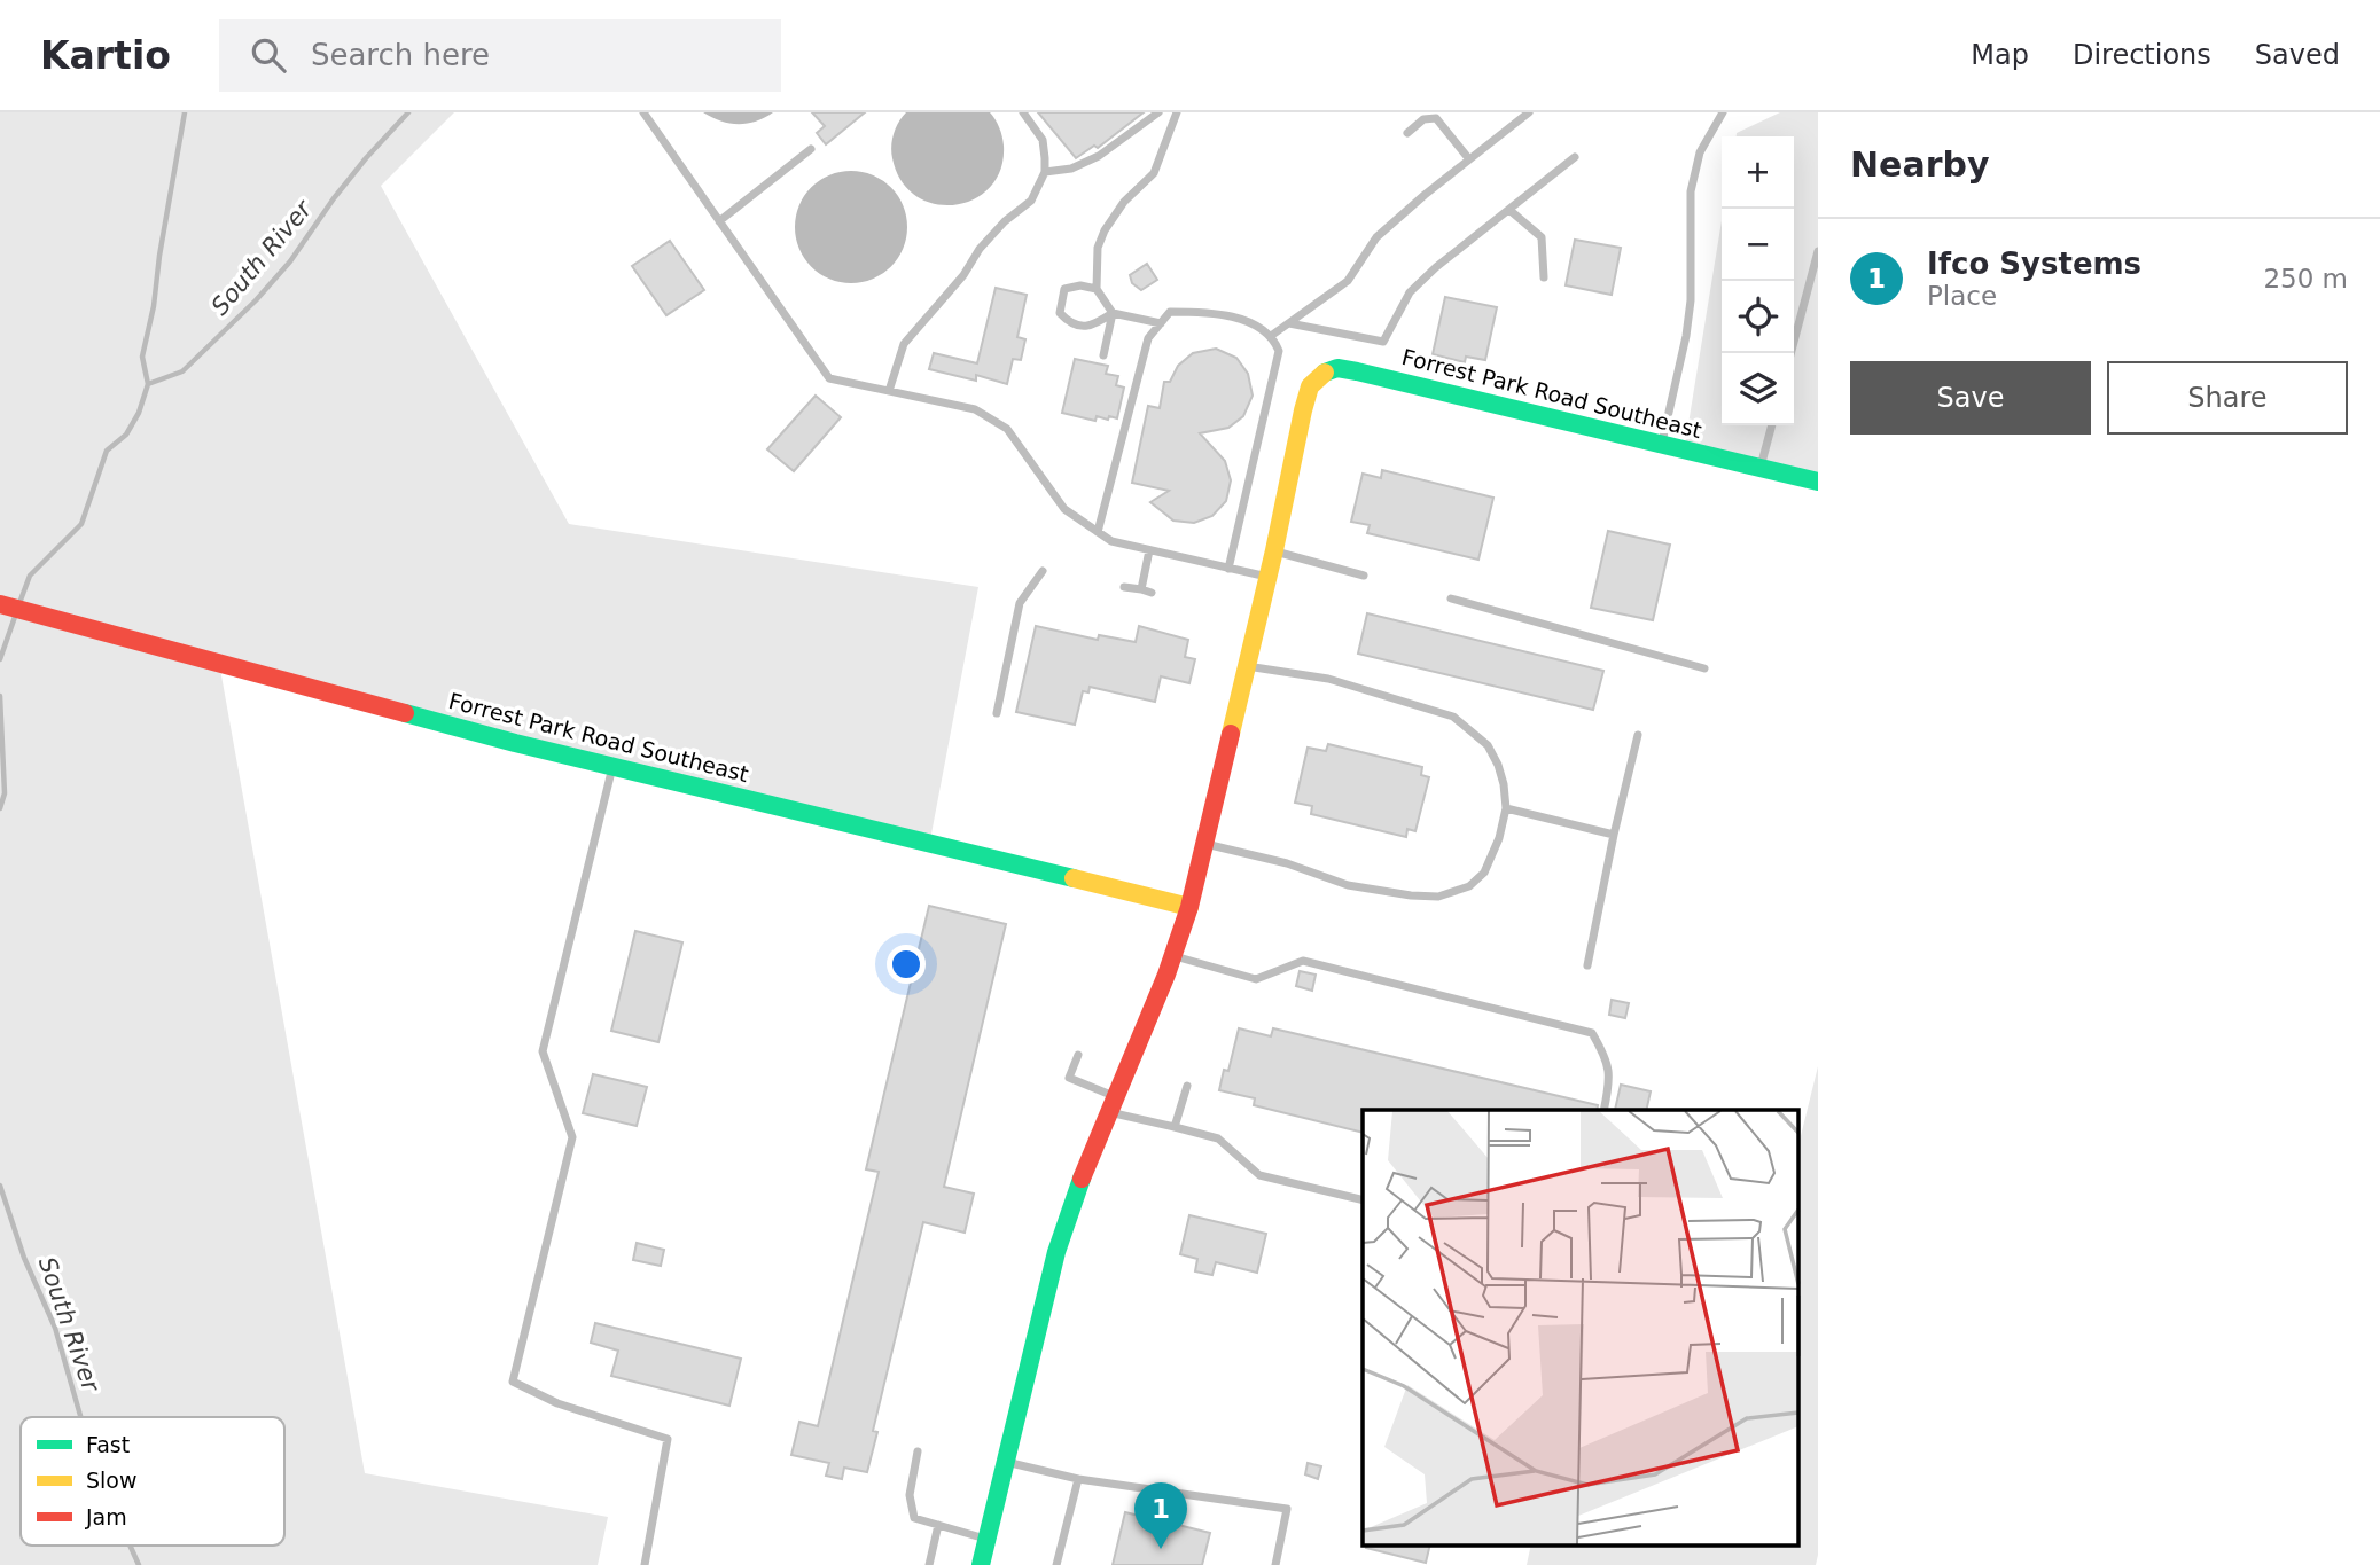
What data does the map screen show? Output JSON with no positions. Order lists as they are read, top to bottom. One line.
{"streets":{"street":["Forrest Park Road Southeast"]},"water":["South River"],"legend":["Fast","Slow","Jam"],"page":{"header":"Kartio","search":"Search here","nav":["Map","Directions","Saved"],"heading":"Nearby","map_buttons":["+","−"],"list":[{"mark":"1","name":"Ifco Systems","note":"Place","value":"250 m"}],"buttons":["Save","Share"],"pins":"1"}}
